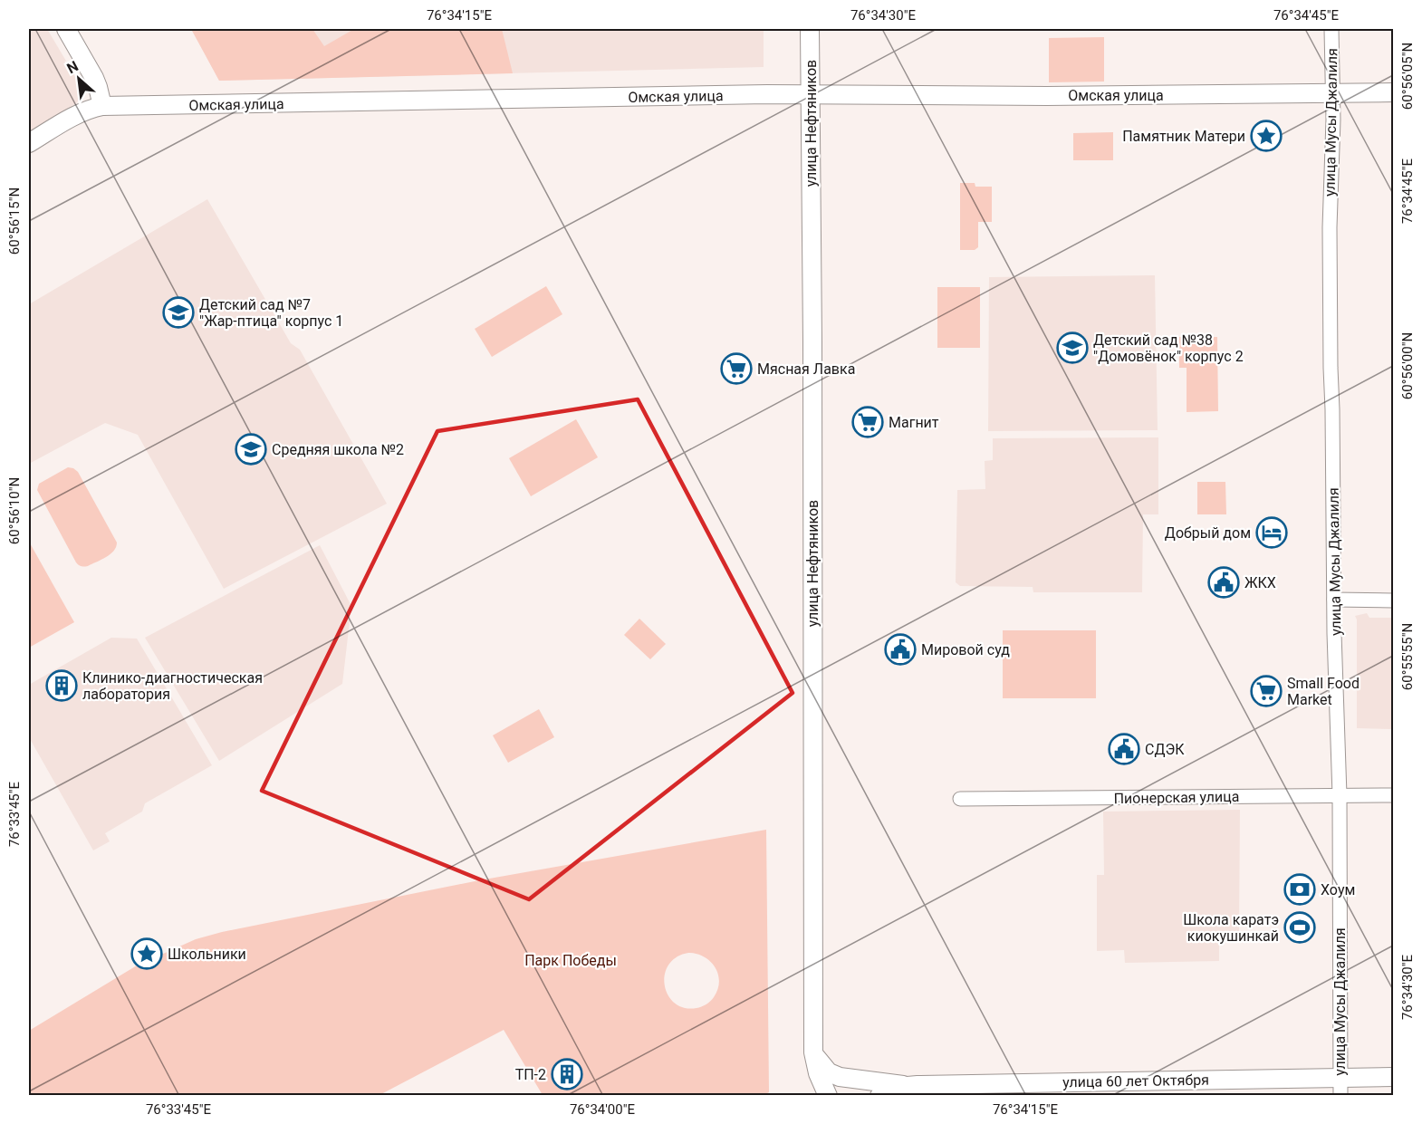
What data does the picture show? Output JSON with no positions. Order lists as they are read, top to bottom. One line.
{"streets":{"main road":["Омская улица","улица Нефтяников","улица 60 лет Октября"],"street":["улица Мусы Джалиля","Пионерская улица"]},"crossings":[["Омская улица","улица Мусы Джалиля"],["Омская улица","улица Нефтяников"],["улица Мусы Джалиля","Пионерская улица"],["улица Мусы Джалиля","улица 60 лет Октября"]],"parks":["Парк Победы"],"places":{"place":["Памятник Матери","Школьники"],"school or university":["Детский сад №7 \"Жар-птица\" корпус 1","Детский сад №38 \"Домовёнок\" корпус 2","Средняя школа №2"],"supermarket":["Мясная Лавка","Магнит","Small Food Market"],"hotel":["Добрый дом"],"public building":["ЖКХ","Мировой суд","СДЭК"],"building":["Клинико-диагностическая лаборатория","ТП-2"],"bank":["Хоум"],"sports":["Школа каратэ киокушинкай"]},"north":"top left","coordinates":["76°34'15\"E","76°34'30\"E","76°34'45\"E","60°56'05\"N","60°56'15\"N","60°56'00\"N","60°56'10\"N","60°55'55\"N","76°33'45\"E","76°34'00\"E"]}
